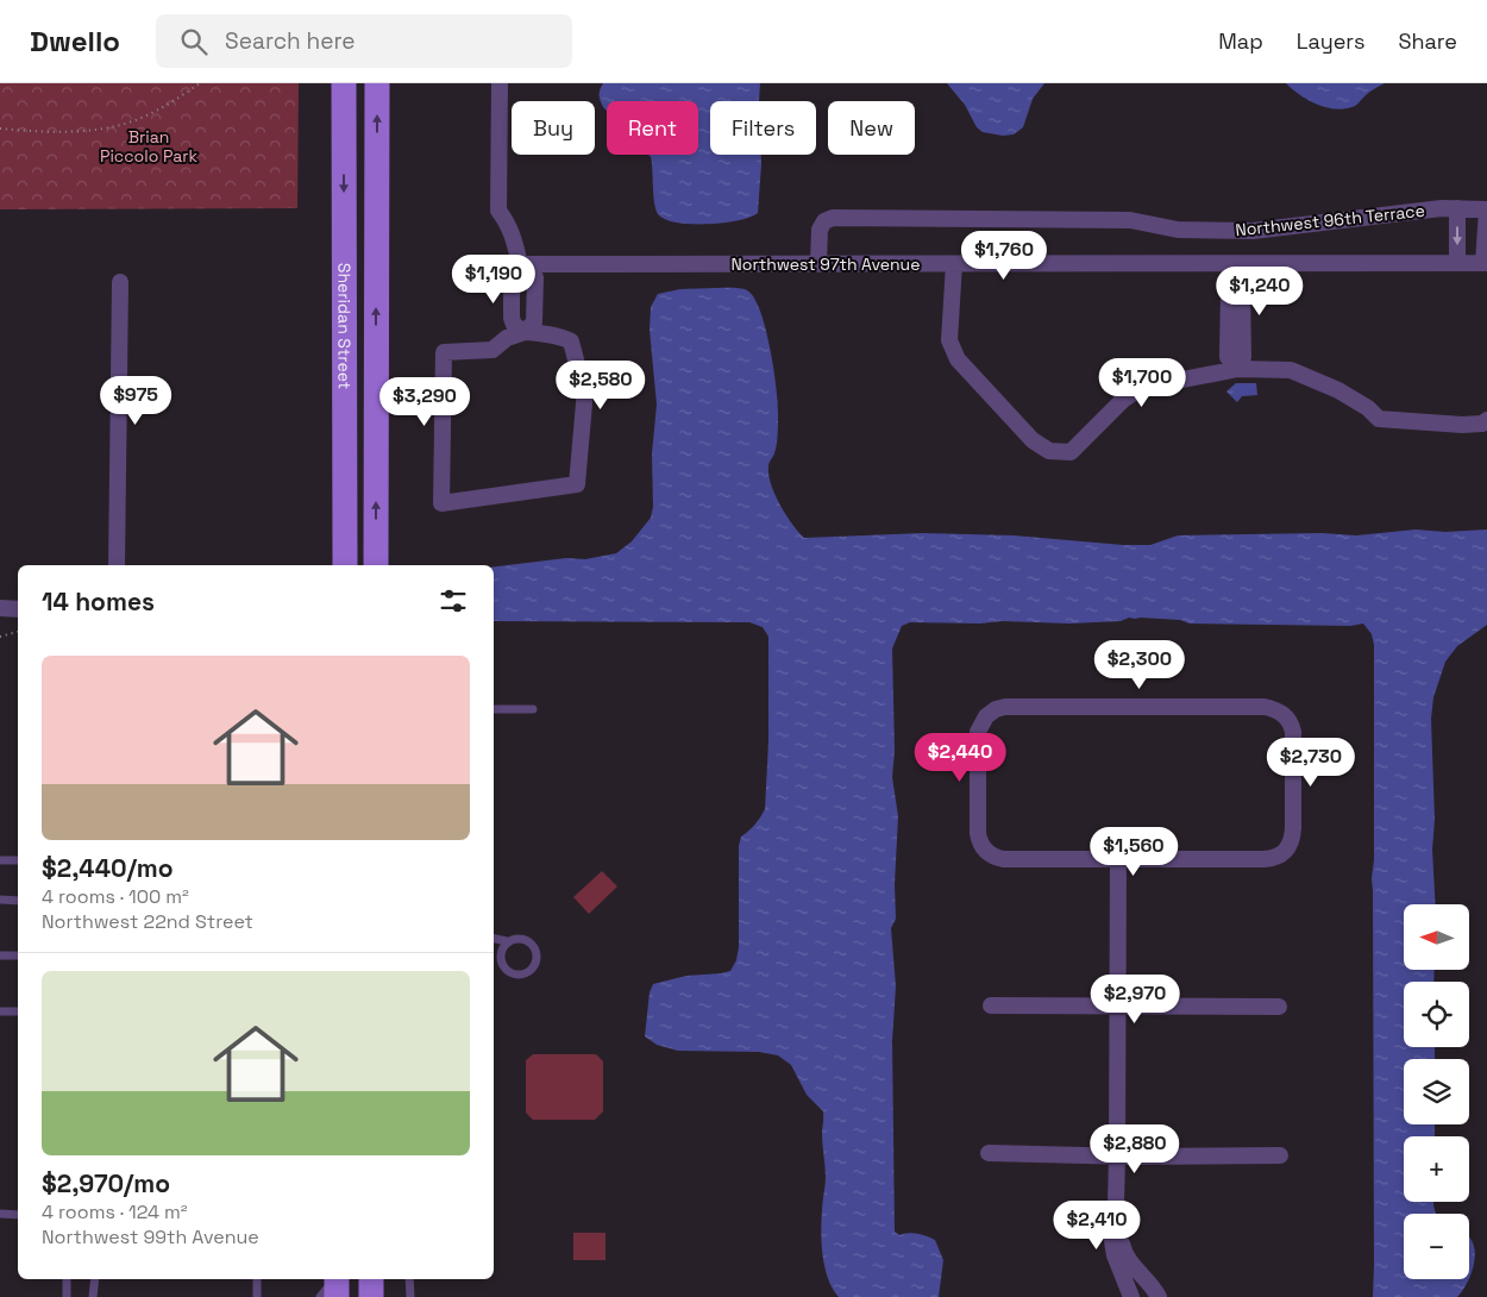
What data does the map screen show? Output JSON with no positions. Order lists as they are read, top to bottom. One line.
{"streets":{"main road":["Sheridan Street"],"street":["Northwest 96th Terrace","Northwest 97th Avenue"]},"crossings":[["Northwest 96th Terrace","Northwest 97th Avenue"]],"parks":["Brian Piccolo Park"],"north":"left","page":{"header":"Dwello","search":"Search here","nav":["Map","Layers","Share"],"chip":["Buy","Rent","Filters","New"],"price":["$1,760","$1,190","$1,240","$1,700","$2,580","$975","$3,290","$2,300","$2,440","$2,730","$1,560","$2,970","$2,880","$2,410"],"heading":"14 homes","list":[{"name":"$2,440/mo","note":"4 rooms · 100 m² · Northwest 22nd Street"},{"name":"$2,970/mo","note":"4 rooms · 124 m² · Northwest 99th Avenue"}],"map_buttons":["+","−"]}}
